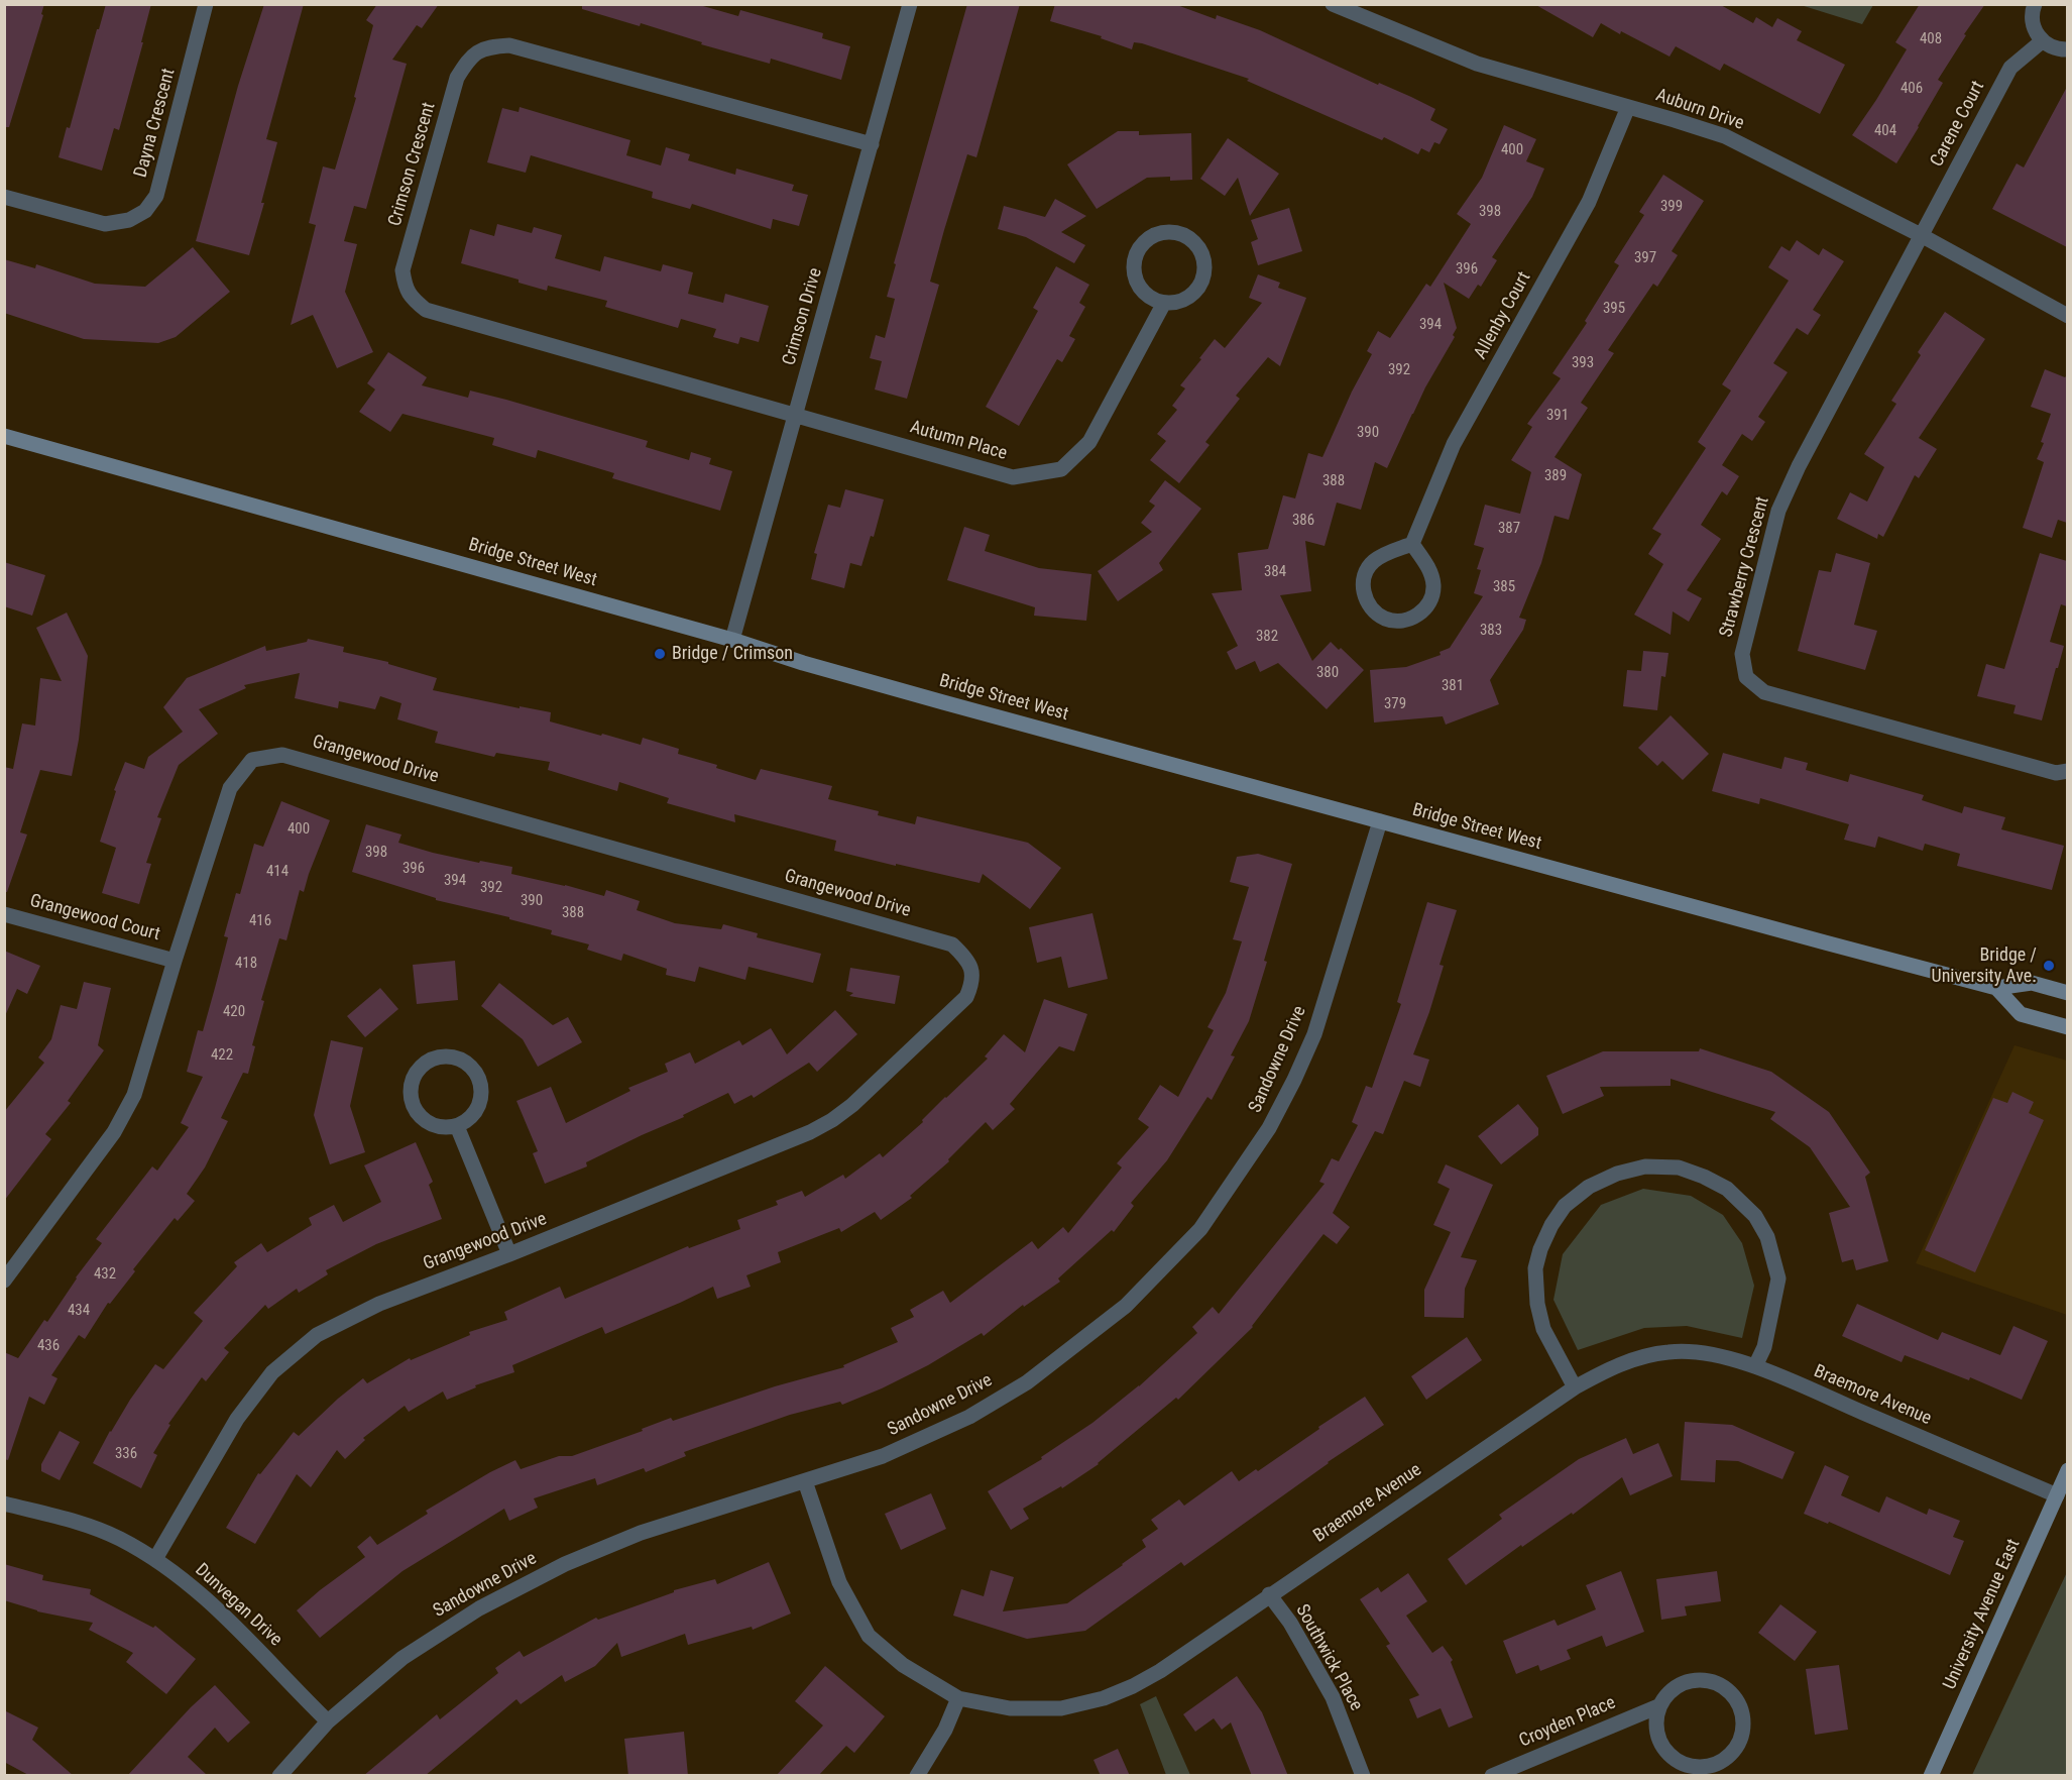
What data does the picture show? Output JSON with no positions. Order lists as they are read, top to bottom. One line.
{"streets":{"main road":["Bridge Street West","University Avenue East"],"street":["Auburn Drive","Dayna Crescent","Carene Court","Crimson Crescent","Allenby Court","Crimson Drive","Autumn Place","Strawberry Crescent","Grangewood Drive","Grangewood Court","Sandowne Drive","Braemore Avenue","Dunvegan Drive","Southwick Place","Croyden Place"]},"crossings":[["Auburn Drive","Carene Court"],["Auburn Drive","Allenby Court"],["Auburn Drive","Strawberry Crescent"],["Carene Court","Strawberry Crescent"],["Crimson Crescent","Crimson Drive"],["Crimson Crescent","Autumn Place"],["Crimson Drive","Autumn Place"],["Crimson Drive","Bridge Street West"],["Bridge Street West","Sandowne Drive"],["Grangewood Drive","Grangewood Court"],["Grangewood Drive","Dunvegan Drive"],["Sandowne Drive","Braemore Avenue"],["Sandowne Drive","Dunvegan Drive"],["Braemore Avenue","University Avenue East"],["Braemore Avenue","Southwick Place"]],"places":["Bridge / Crimson","Bridge / University Ave."],"house_numbers":["408","406","404","400","399","398","397","396","395","394","393","392","391","390","389","388","386","387","384","385","383","382","380","381","379","400","398","396","414","394","392","390","388","416","418","420","422","432","434","436","336"]}
